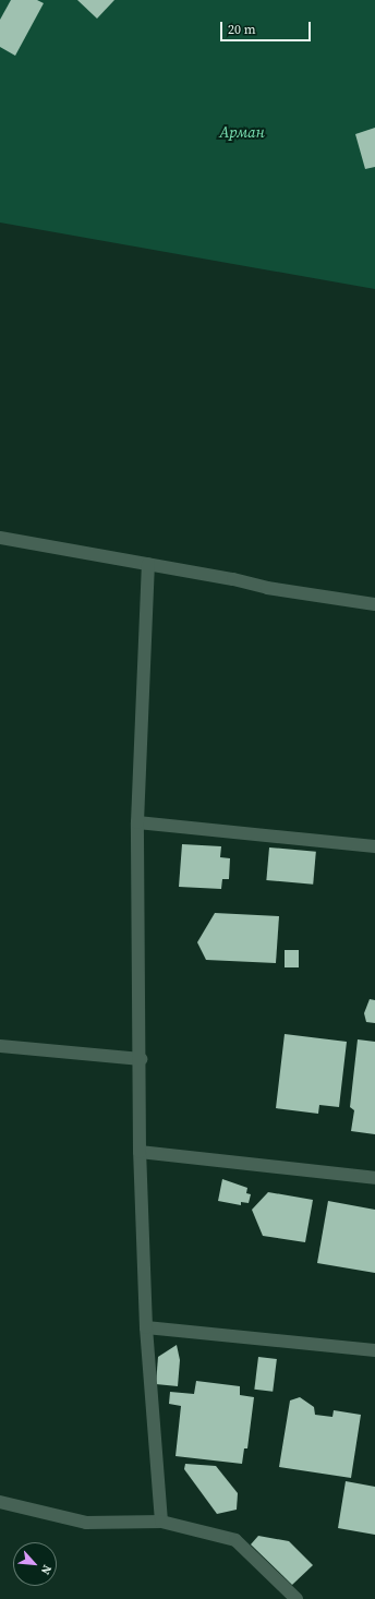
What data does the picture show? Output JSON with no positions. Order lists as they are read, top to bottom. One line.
{"parks":["Арман"],"scale_bar":"20 m","north":"bottom right"}
